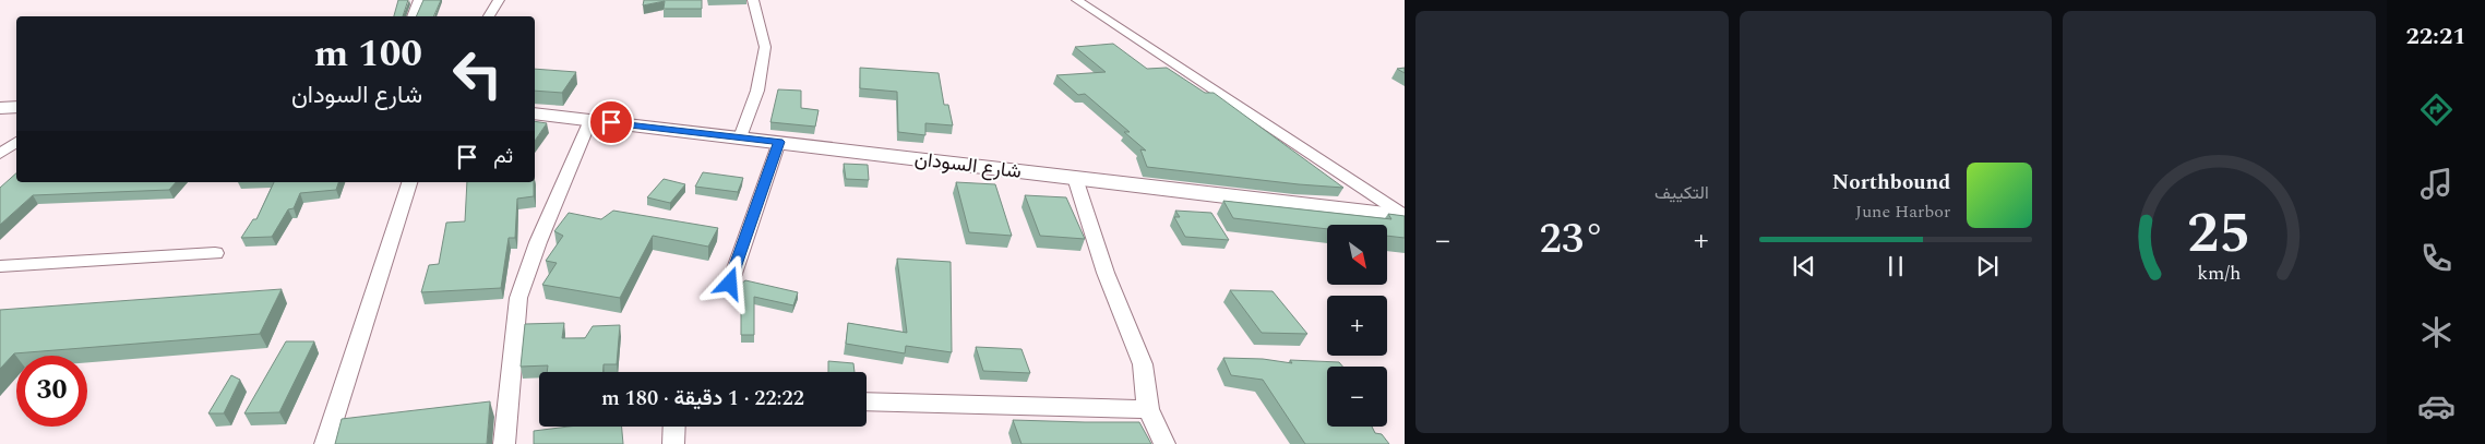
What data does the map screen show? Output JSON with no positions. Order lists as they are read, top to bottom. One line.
{"streets":{"main road":["شارع السودان"]},"north":"bottom right","page":{"tabs":"22:21","tile":"التكييف","turn":["100 m","شارع السودان"],"then":"ثم","song":["Northbound","June Harbor"],"heat":["−","23°","+"],"map_buttons":["+","−"],"limit":"30","trip":"22:22 · 1 دقيقة · 180 m","gauge":["25","km/h"]}}
